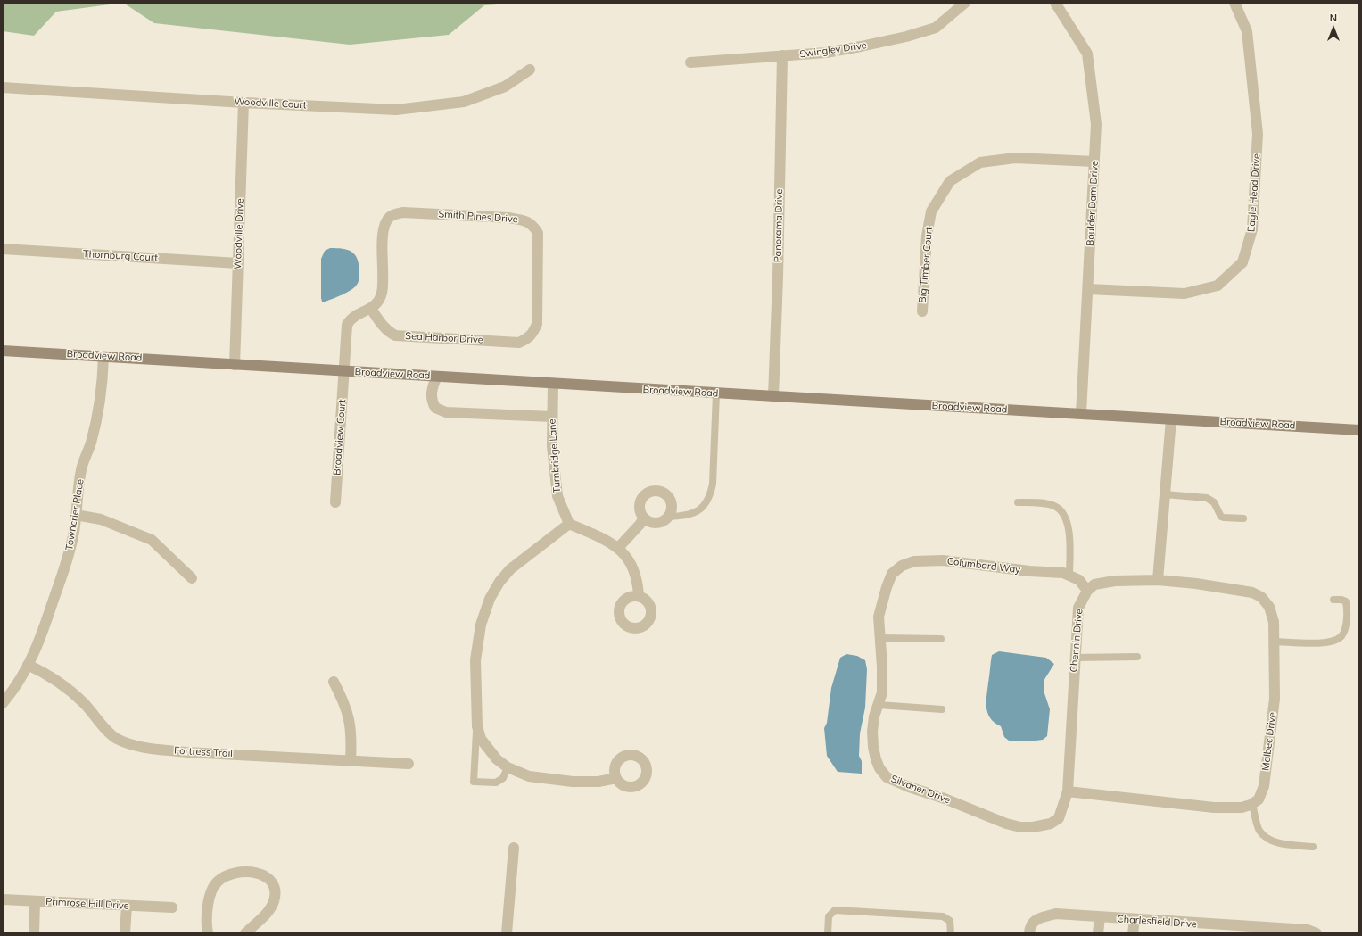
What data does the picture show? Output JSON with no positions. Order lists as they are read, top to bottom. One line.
{"streets":{"street":["Swingley Drive","Woodville Court","Eagle Head Drive","Boulder Dam Drive","Smith Pines Drive","Panorama Drive","Woodville Drive","Thornburg Court","Big Timber Court","Sea Harbor Drive","Broadview Road","Broadview Court","Turnbridge Lane","Towncrier Place","Columbard Way","Chennin Drive","Malbec Drive","Fortress Trail","Silvaner Drive","Primrose Hill Drive","Charlesfield Drive"]},"crossings":[["Swingley Drive","Panorama Drive"],["Woodville Court","Woodville Drive"],["Eagle Head Drive","Boulder Dam Drive"],["Boulder Dam Drive","Big Timber Court"],["Boulder Dam Drive","Broadview Road"],["Smith Pines Drive","Sea Harbor Drive"],["Smith Pines Drive","Broadview Court"],["Panorama Drive","Broadview Road"],["Woodville Drive","Thornburg Court"],["Woodville Drive","Broadview Road"],["Sea Harbor Drive","Broadview Court"],["Broadview Road","Broadview Court"],["Broadview Road","Turnbridge Lane"],["Broadview Road","Towncrier Place"],["Towncrier Place","Fortress Trail"],["Columbard Way","Chennin Drive"],["Columbard Way","Silvaner Drive"],["Chennin Drive","Silvaner Drive"]],"north":"top"}
